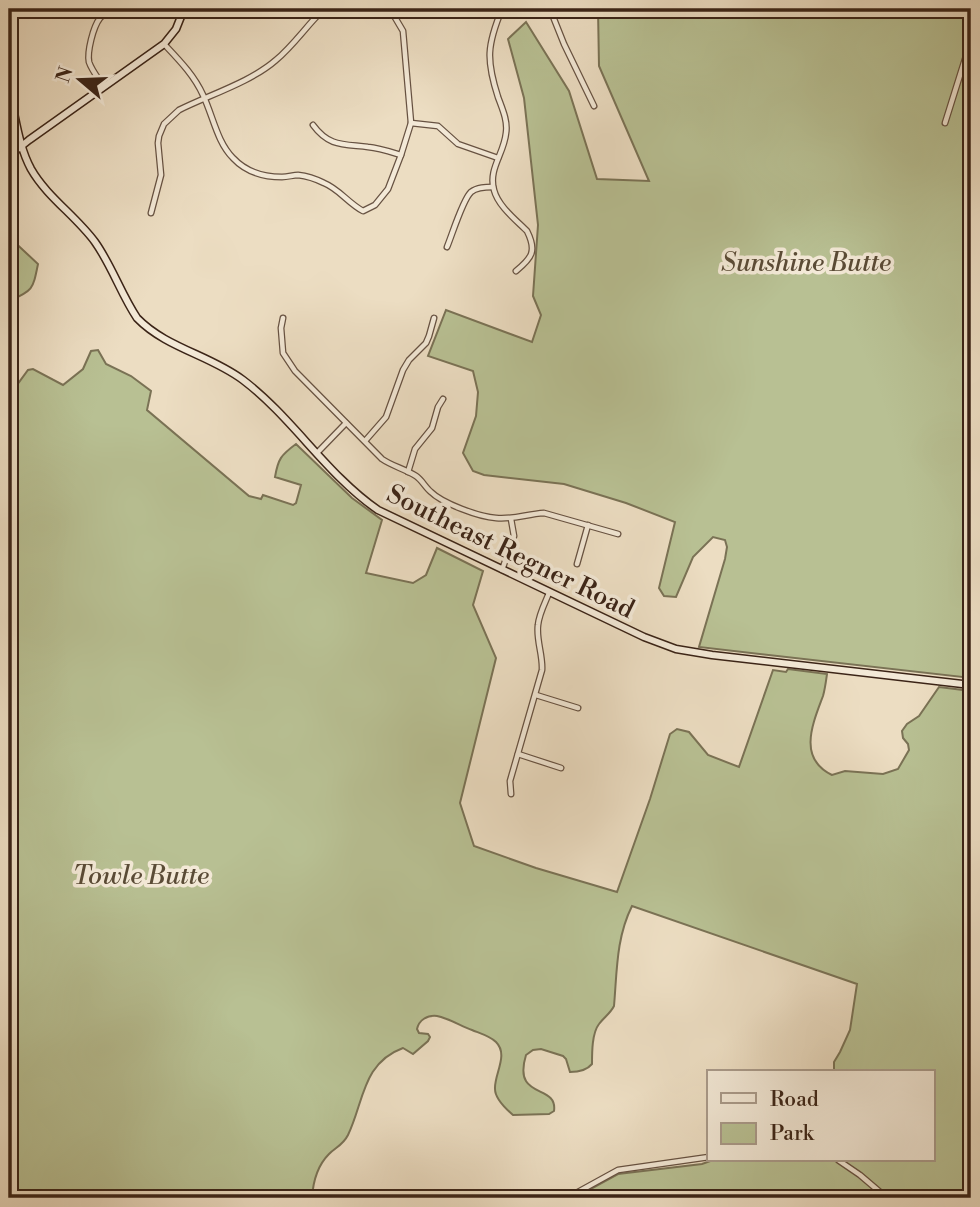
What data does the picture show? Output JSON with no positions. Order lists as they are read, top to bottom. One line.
{"streets":{"main road":["Southeast Regner Road"]},"parks":["Sunshine Butte","Towle Butte"],"legend":["Road","Park"],"north":"left"}
